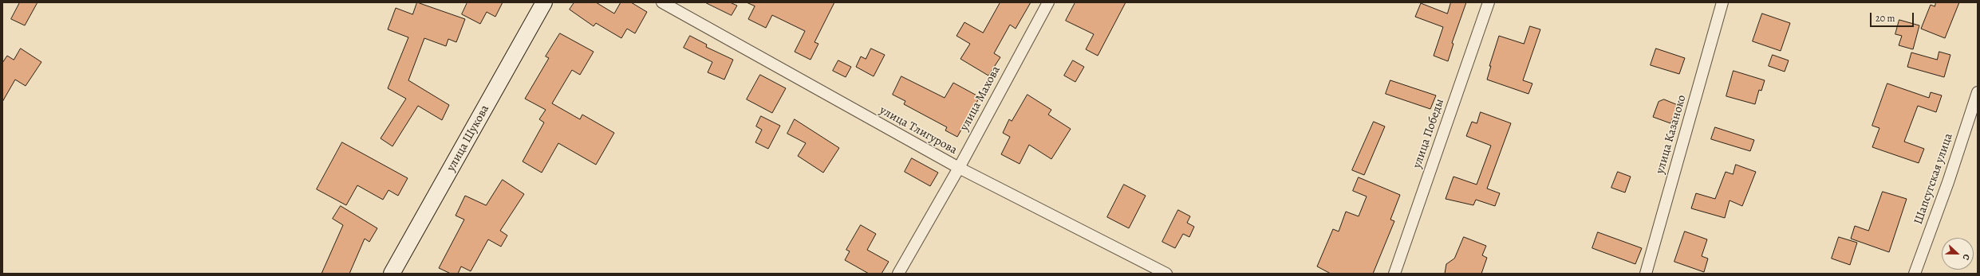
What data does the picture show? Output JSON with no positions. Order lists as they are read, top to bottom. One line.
{"streets":{"main road":["улица Шукова"],"street":["улица Махова","улица Тлигурова","улица Победы","улица Казаноко","Шапсугская улица"]},"crossings":[["улица Махова","улица Тлигурова"]],"scale_bar":"20 m","north":"right"}
